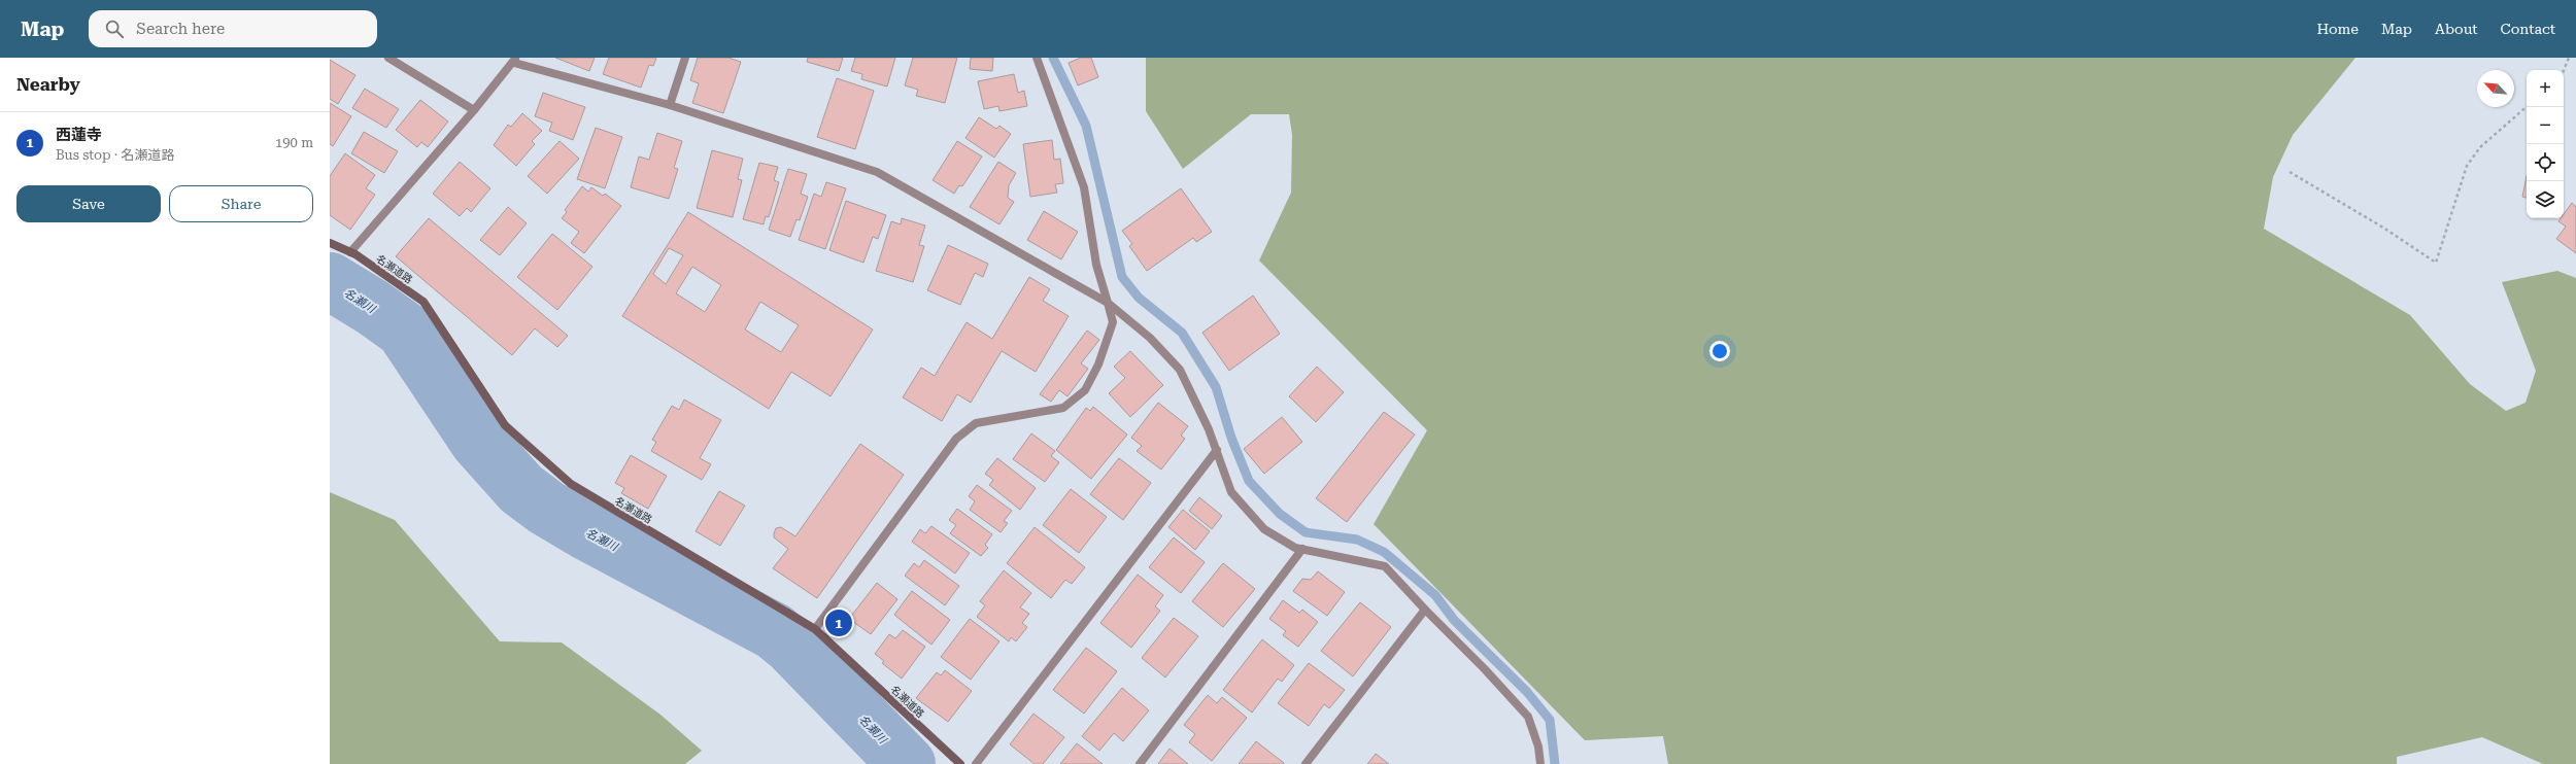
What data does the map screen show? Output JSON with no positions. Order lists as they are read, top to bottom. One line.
{"streets":{"street":["名瀬道路"]},"water":["名瀬川"],"north":"top left","page":{"header":"Map","search":"Search here","nav":["Home","Map","About","Contact"],"heading":"Nearby","map_buttons":["+","−"],"list":[{"mark":"1","name":"西蓮寺","note":"Bus stop · 名瀬道路","value":"190 m"}],"buttons":["Save","Share"],"pins":"1"}}
